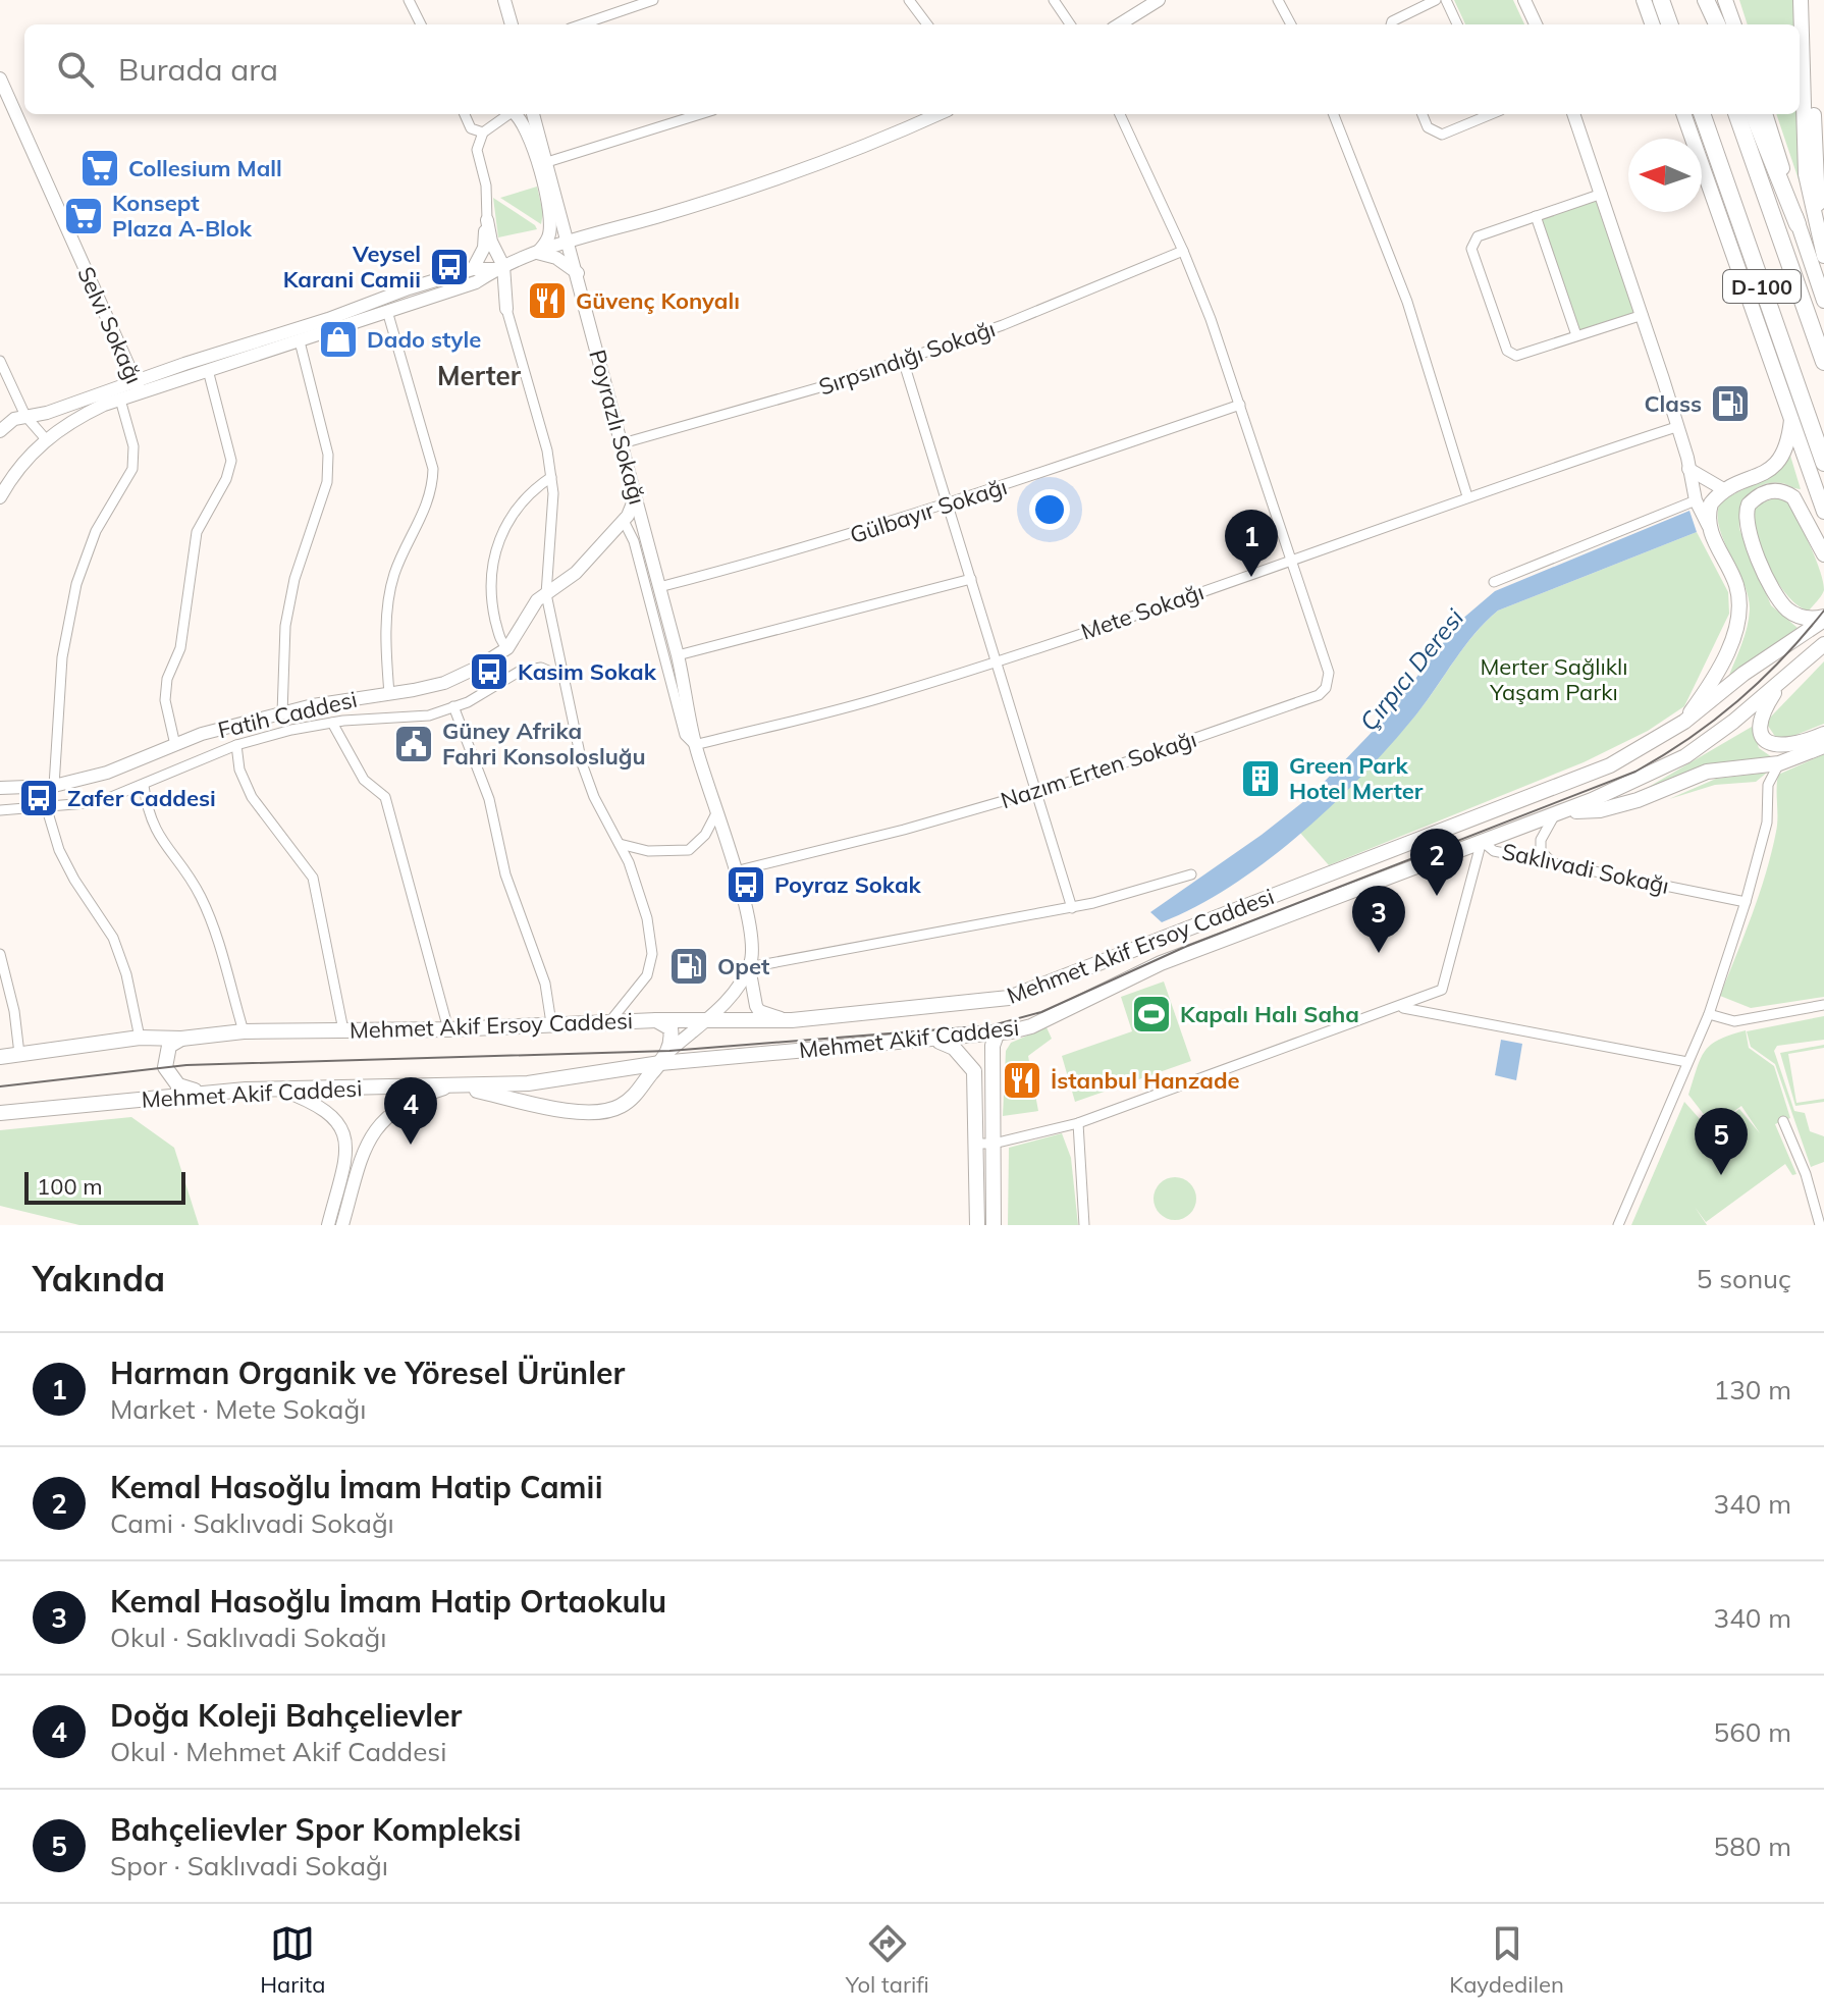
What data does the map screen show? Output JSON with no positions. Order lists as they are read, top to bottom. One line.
{"streets":{"highway":["D-100"],"main road":["Selvi Sokağı","Poyrazlı Sokağı","Fatih Caddesi","Mehmet Akif Ersoy Caddesi","Mehmet Akif Caddesi"],"street":["Sırpsındığı Sokağı","Gülbayır Sokağı","Mete Sokağı","Nazım Erten Sokağı","Saklıvadi Sokağı"]},"crossings":[["Sırpsındığı Sokağı","Poyrazlı Sokağı"],["Sırpsındığı Sokağı","Nazım Erten Sokağı"],["Poyrazlı Sokağı","Gülbayır Sokağı"],["Poyrazlı Sokağı","Mete Sokağı"],["Poyrazlı Sokağı","Fatih Caddesi"],["Poyrazlı Sokağı","Nazım Erten Sokağı"],["Poyrazlı Sokağı","Mehmet Akif Ersoy Caddesi"],["Gülbayır Sokağı","Nazım Erten Sokağı"],["Mete Sokağı","Nazım Erten Sokağı"]],"districts":["Merter"],"water":["Çırpıcı Deresi"],"parks":["Merter Sağlıklı Yaşam Parkı"],"places":{"supermarket":["Collesium Mall","Konsept Plaza A-Blok"],"bus stop":["Veysel Karani Camii","Kasim Sokak","Zafer Caddesi","Poyraz Sokak"],"restaurant":["Güvenç Konyalı","İstanbul Hanzade"],"shop":["Dado style"],"fuel station":["Class","Opet"],"public building":["Güney Afrika Fahri Konsolosluğu"],"building":["Green Park Hotel Merter"],"sports":["Kapalı Halı Saha"]},"scale_bar":"100 m","north":"left","page":{"search":"Burada ara","pins":["1","2","3","4","5"],"scale":"100 m","heading":["Yakında","5 sonuç"],"list":[{"mark":"1","name":"Harman Organik ve Yöresel Ürünler","note":"Market · Mete Sokağı","value":"130 m"},{"mark":"2","name":"Kemal Hasoğlu İmam Hatip Camii","note":"Cami · Saklıvadi Sokağı","value":"340 m"},{"mark":"3","name":"Kemal Hasoğlu İmam Hatip Ortaokulu","note":"Okul · Saklıvadi Sokağı","value":"340 m"},{"mark":"4","name":"Doğa Koleji Bahçelievler","note":"Okul · Mehmet Akif Caddesi","value":"560 m"},{"mark":"5","name":"Bahçelievler Spor Kompleksi","note":"Spor · Saklıvadi Sokağı","value":"580 m"}],"nav":["Harita","Yol tarifi","Kaydedilen"]}}
